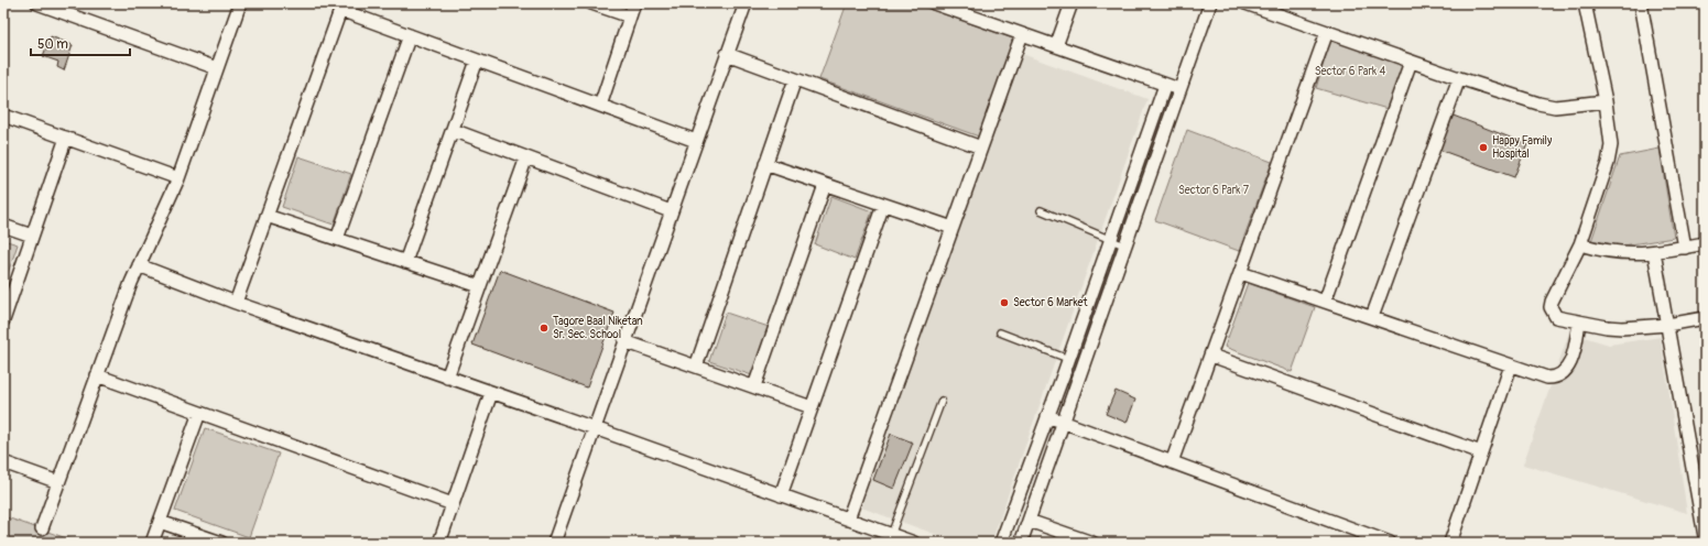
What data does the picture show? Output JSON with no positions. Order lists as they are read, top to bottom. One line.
{"parks":["Sector 6 Park 4","Sector 6 Park 7"],"places":["Happy Family Hospital","Sector 6 Market","Tagore Baal Niketan Sr. Sec. School"],"scale_bar":"50 m"}
